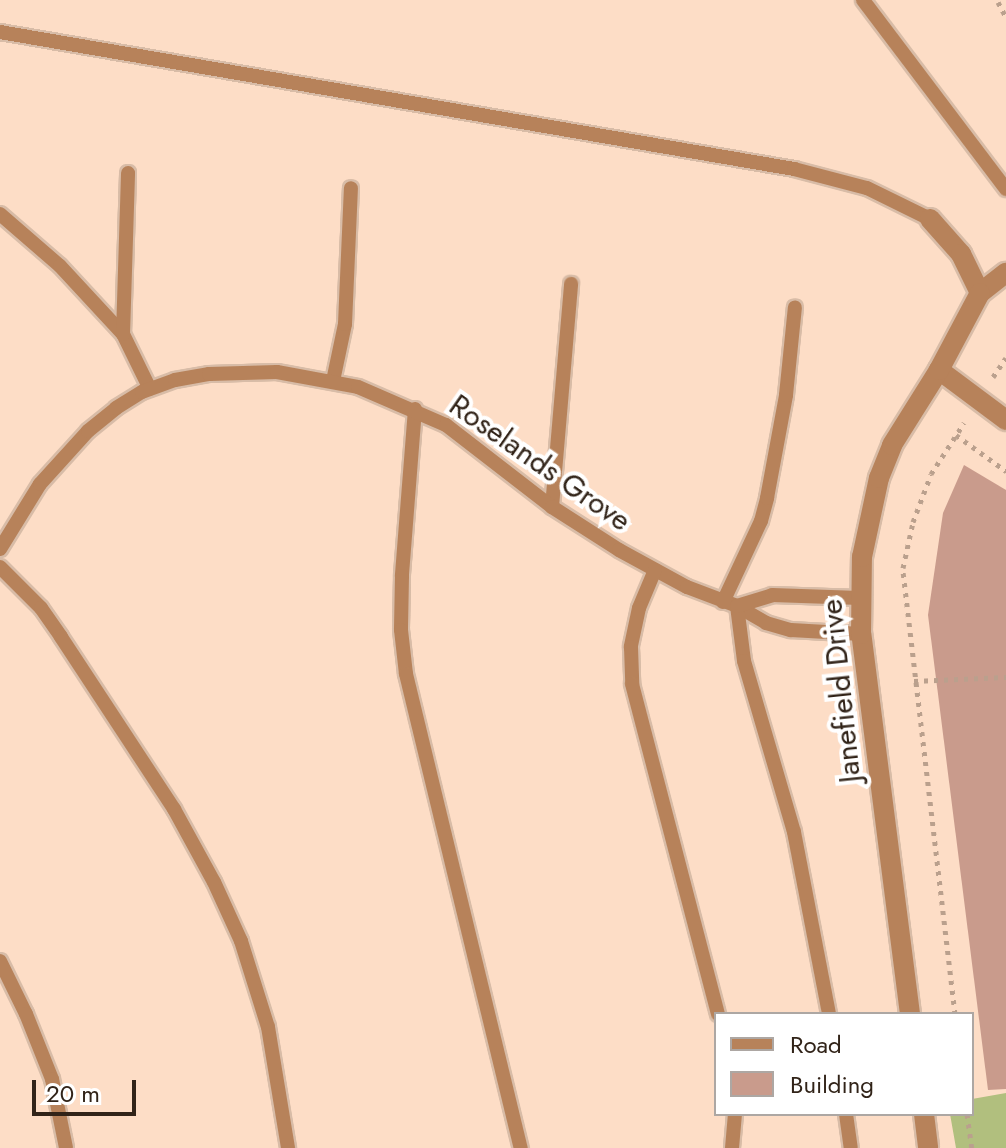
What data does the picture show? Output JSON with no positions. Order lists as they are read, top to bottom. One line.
{"streets":{"street":["Janefield Drive"],"lane":["Roselands Grove"]},"crossings":[["Roselands Grove","Janefield Drive"]],"legend":["Road","Building"],"scale_bar":"20 m"}
